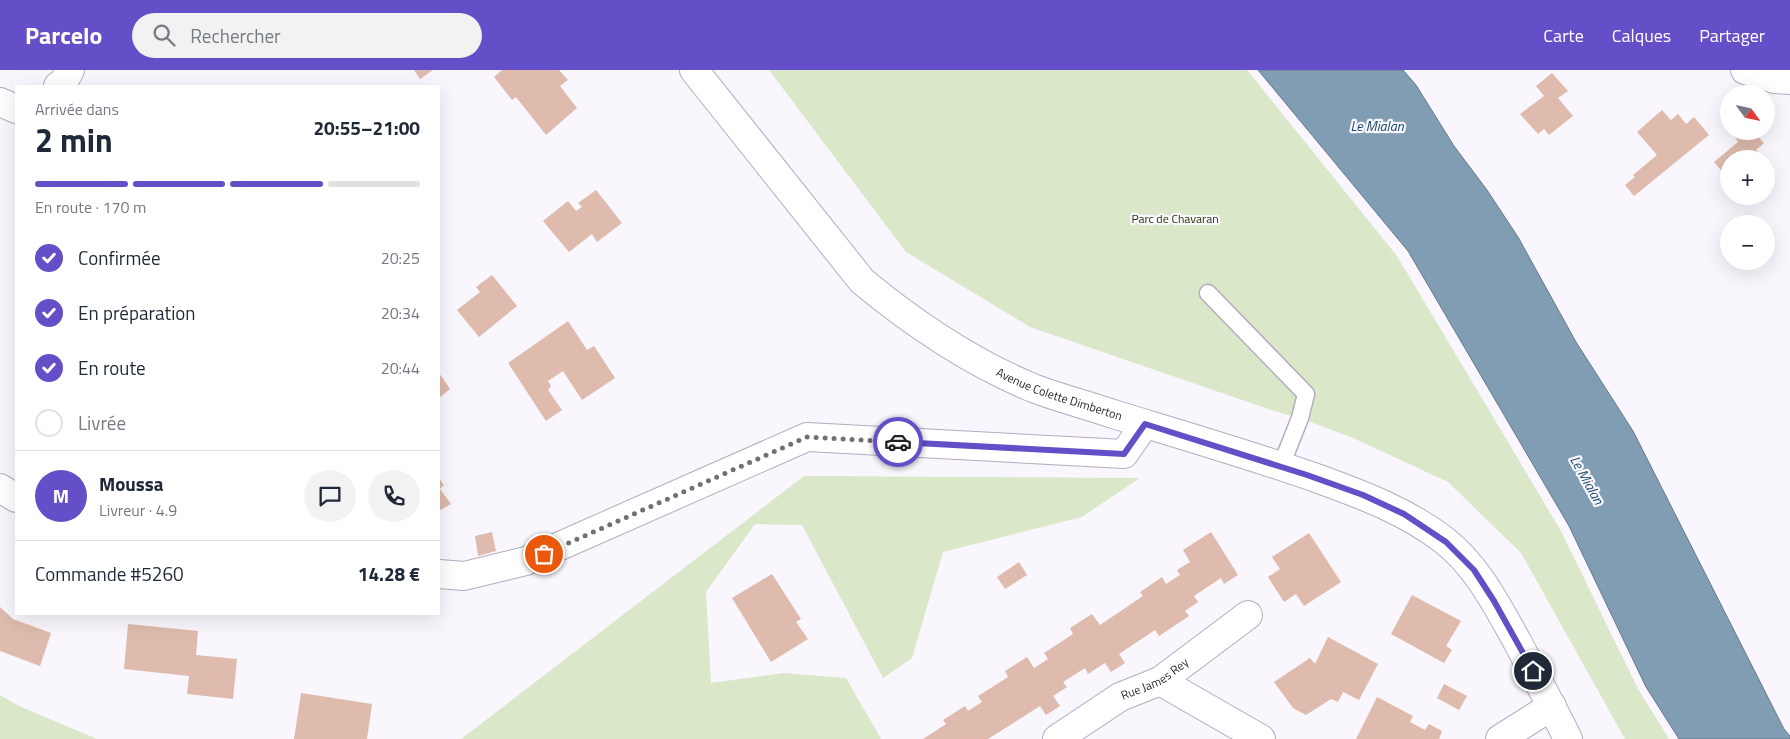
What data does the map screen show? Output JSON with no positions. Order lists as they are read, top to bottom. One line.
{"streets":{"street":["Avenue Colette Dimberton","Rue James Rey"]},"water":["Le Mialan"],"parks":["Parc de Chavaran"],"north":"bottom right","page":{"header":"Parcelo","search":"Rechercher","nav":["Carte","Calques","Partager"],"map_buttons":["+","−"],"heading":["2 min","Arrivée dans","20:55–21:00"],"panel":["Moussa","Livreur · 4.9","Commande #5260","14.28 €"],"bar":"En route · 170 m","list":[["Confirmée","20:25"],["En préparation","20:34"],["En route","20:44"],"Livrée"],"round":"M"}}
